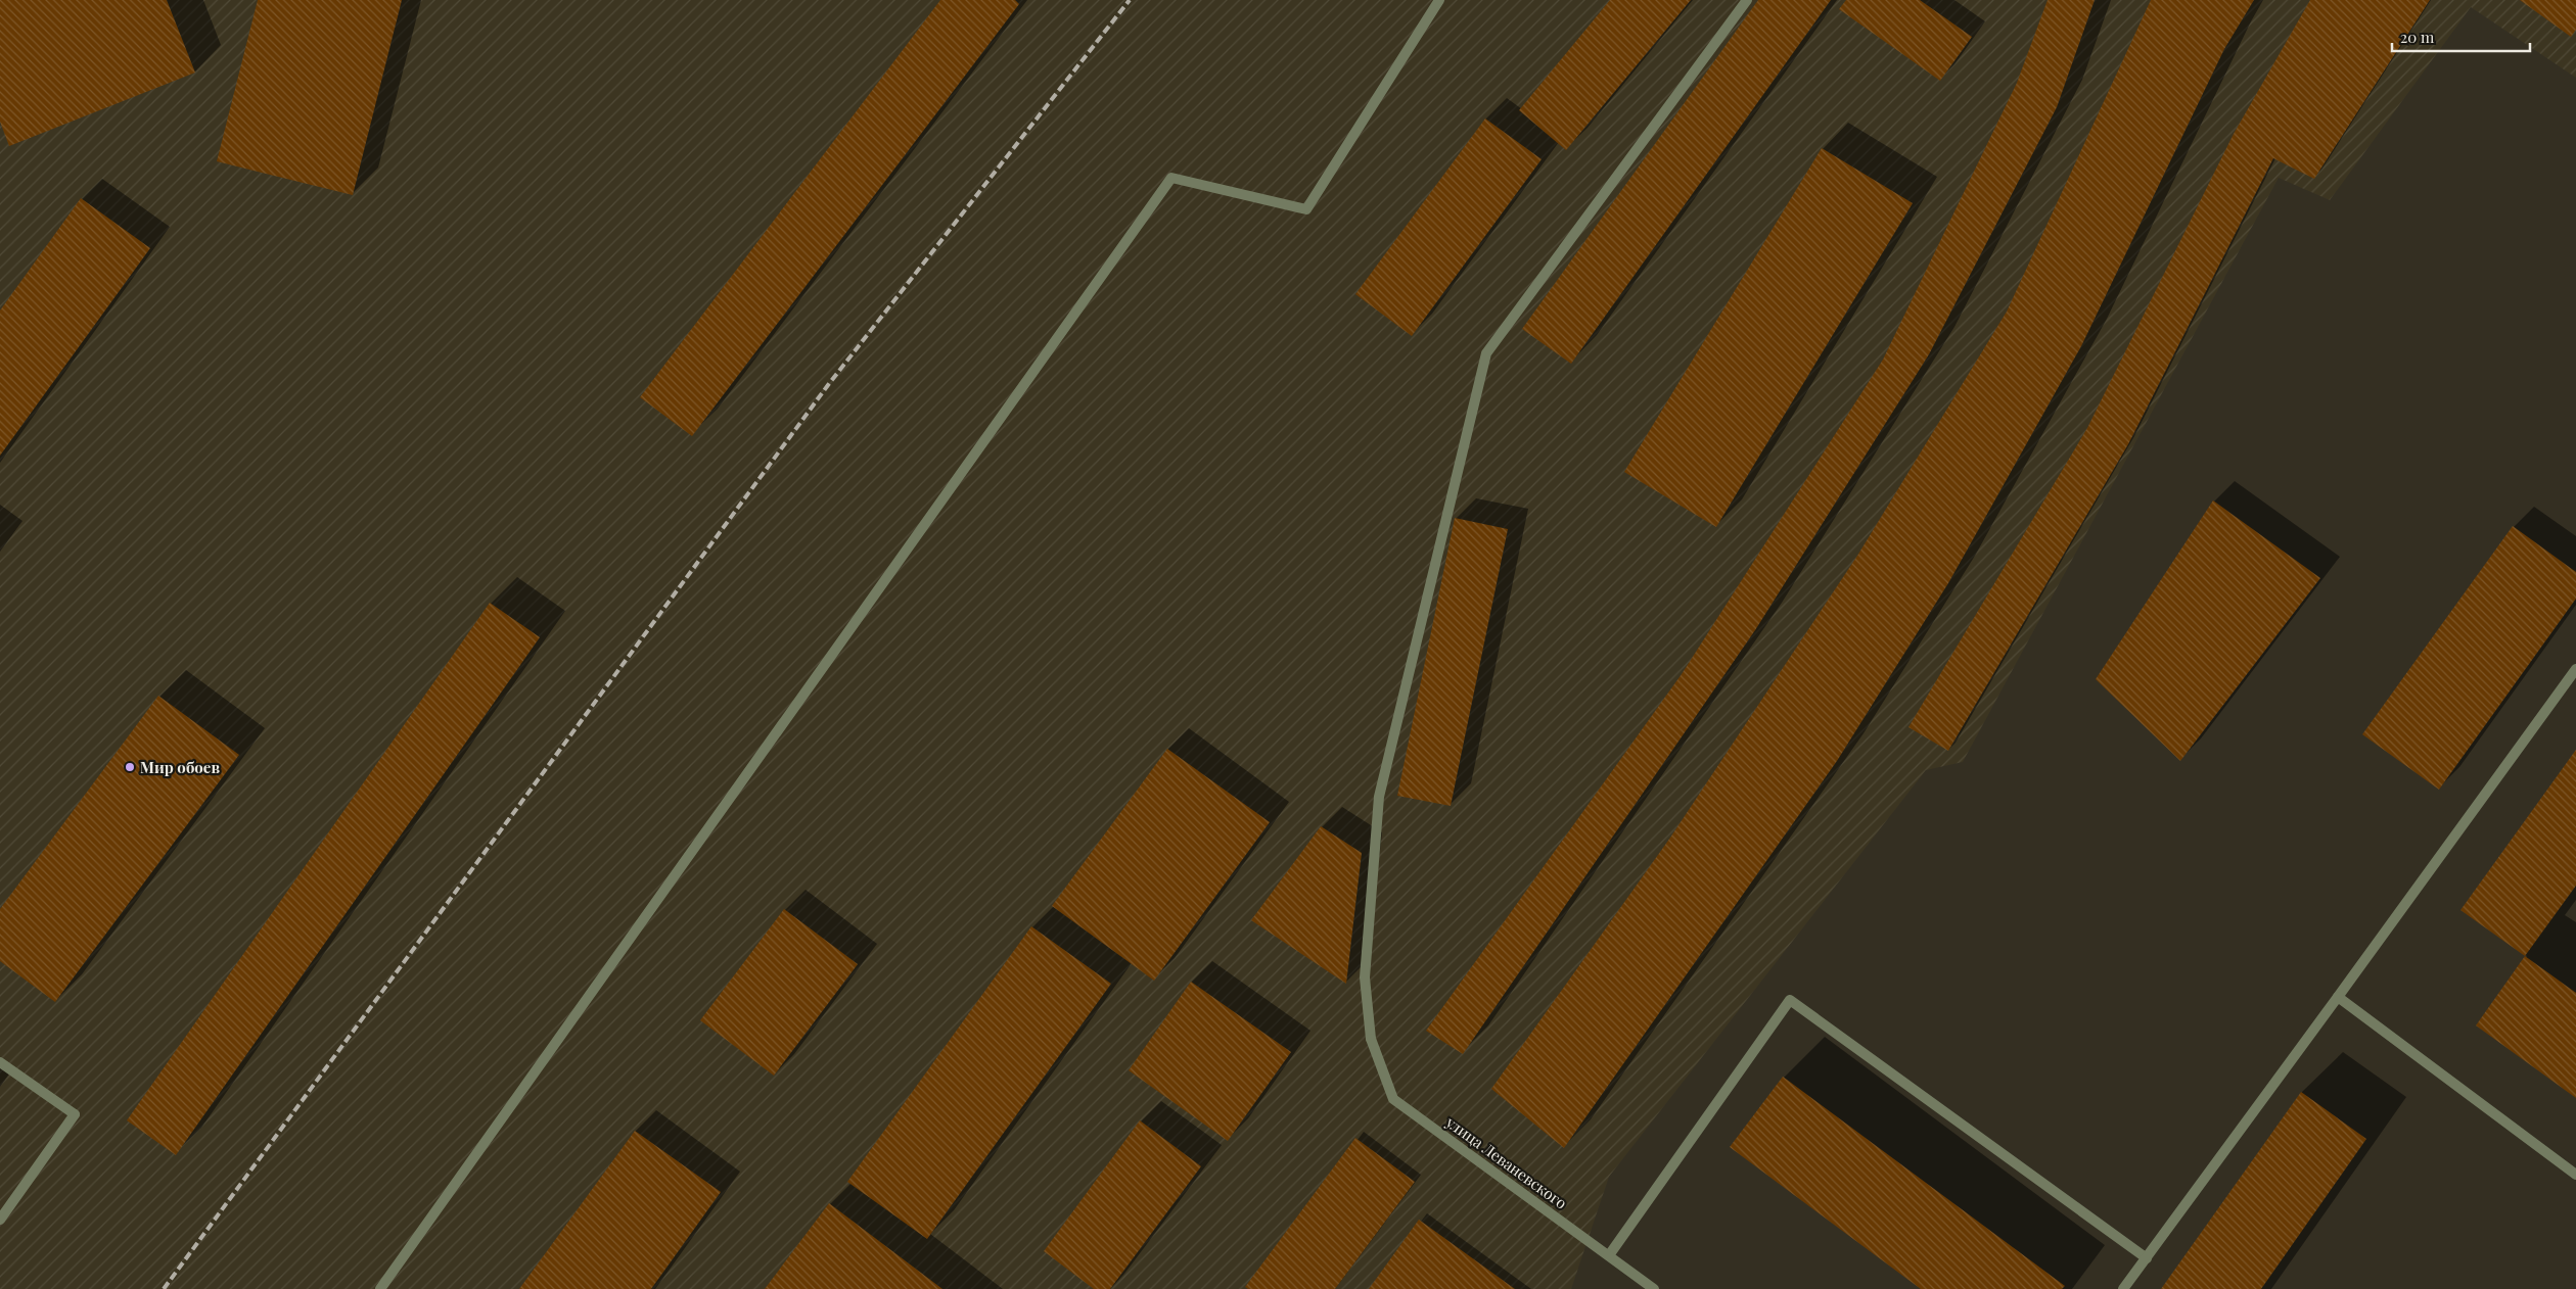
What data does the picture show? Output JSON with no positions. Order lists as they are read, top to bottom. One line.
{"streets":{"street":["улица Леваневского"]},"places":["Мир обоев"],"scale_bar":"20 m"}
